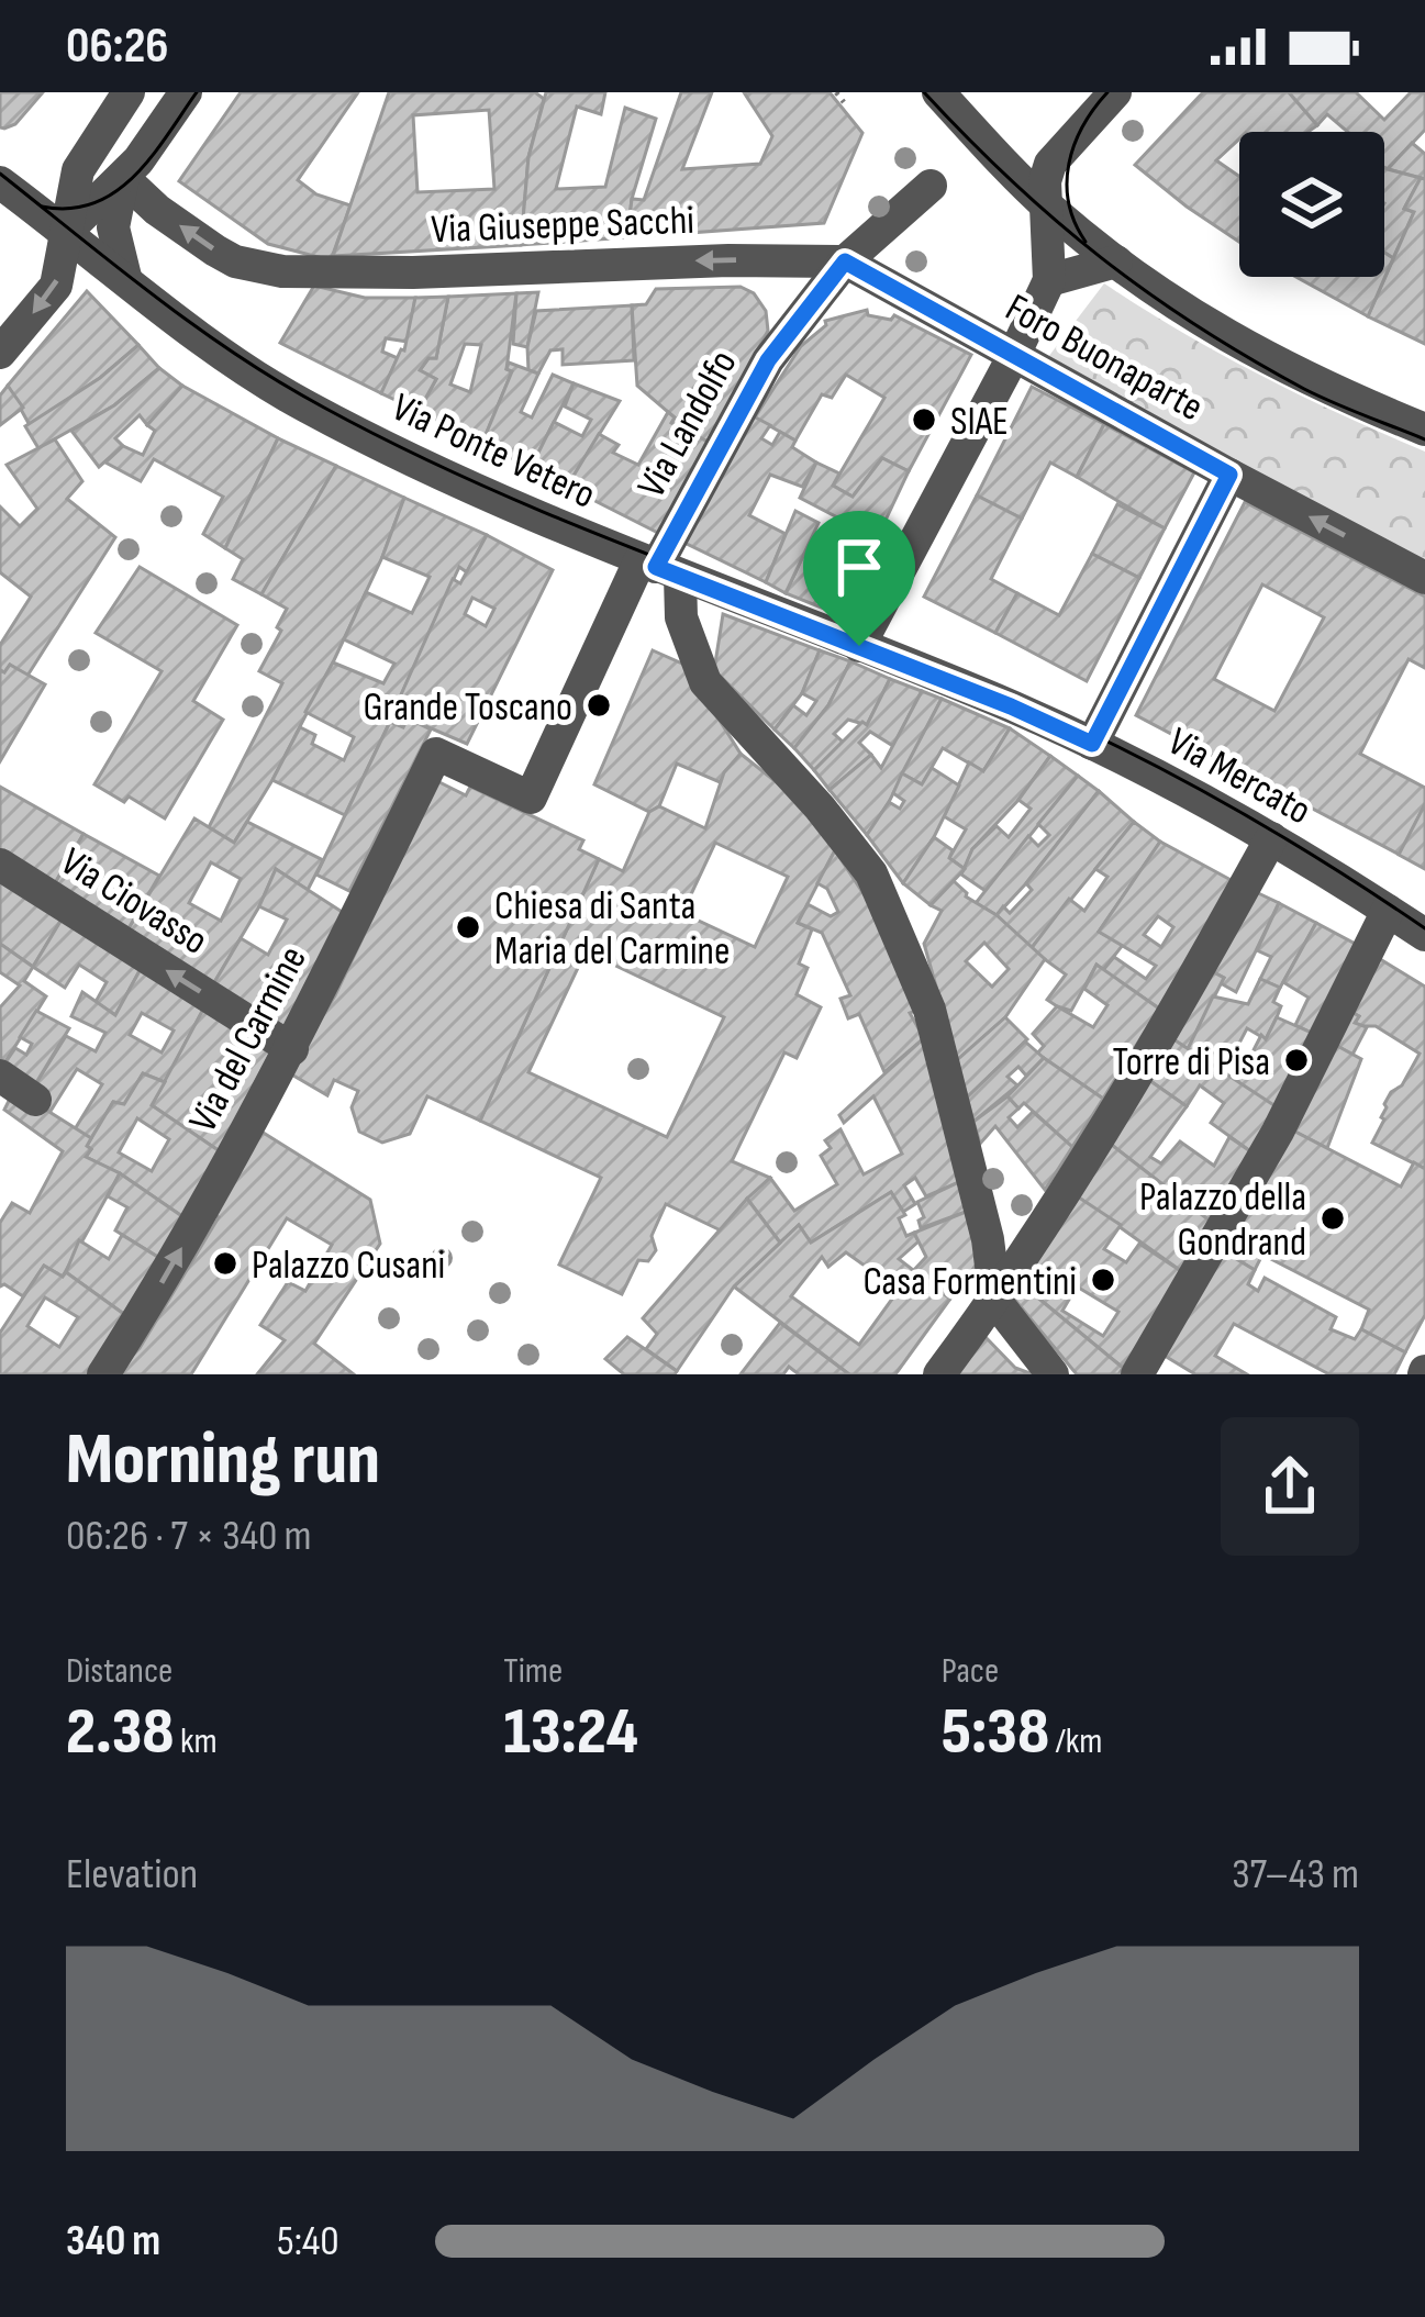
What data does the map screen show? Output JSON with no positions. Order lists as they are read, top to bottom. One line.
{"streets":{"street":["Via Giuseppe Sacchi","Foro Buonaparte","Via Landolfo","Via Ponte Vetero","Via Mercato","Via Ciovasso","Via del Carmine"]},"crossings":[["Via Giuseppe Sacchi","Foro Buonaparte"],["Via Giuseppe Sacchi","Via Landolfo"],["Foro Buonaparte","Via Landolfo"],["Via Landolfo","Via Ponte Vetero"],["Via Landolfo","Via del Carmine"],["Via Ponte Vetero","Via Mercato"],["Via Ciovasso","Via del Carmine"]],"one_way":["Via Giuseppe Sacchi","Via Ciovasso","Via del Carmine"],"places":["SIAE","Grande Toscano","Chiesa di Santa Maria del Carmine","Torre di Pisa","Palazzo della Gondrand","Palazzo Cusani","Casa Formentini"],"page":{"status":"06:26","heading":["Morning run","06:26 · 7 × 340 m"],"stats":[["Distance","2.38 km"],["Time","13:24"],["Pace","5:38 /km"]],"chart":["Elevation","37–43 m"],"list":[{"name":"340 m","note":"5:40"}]}}
